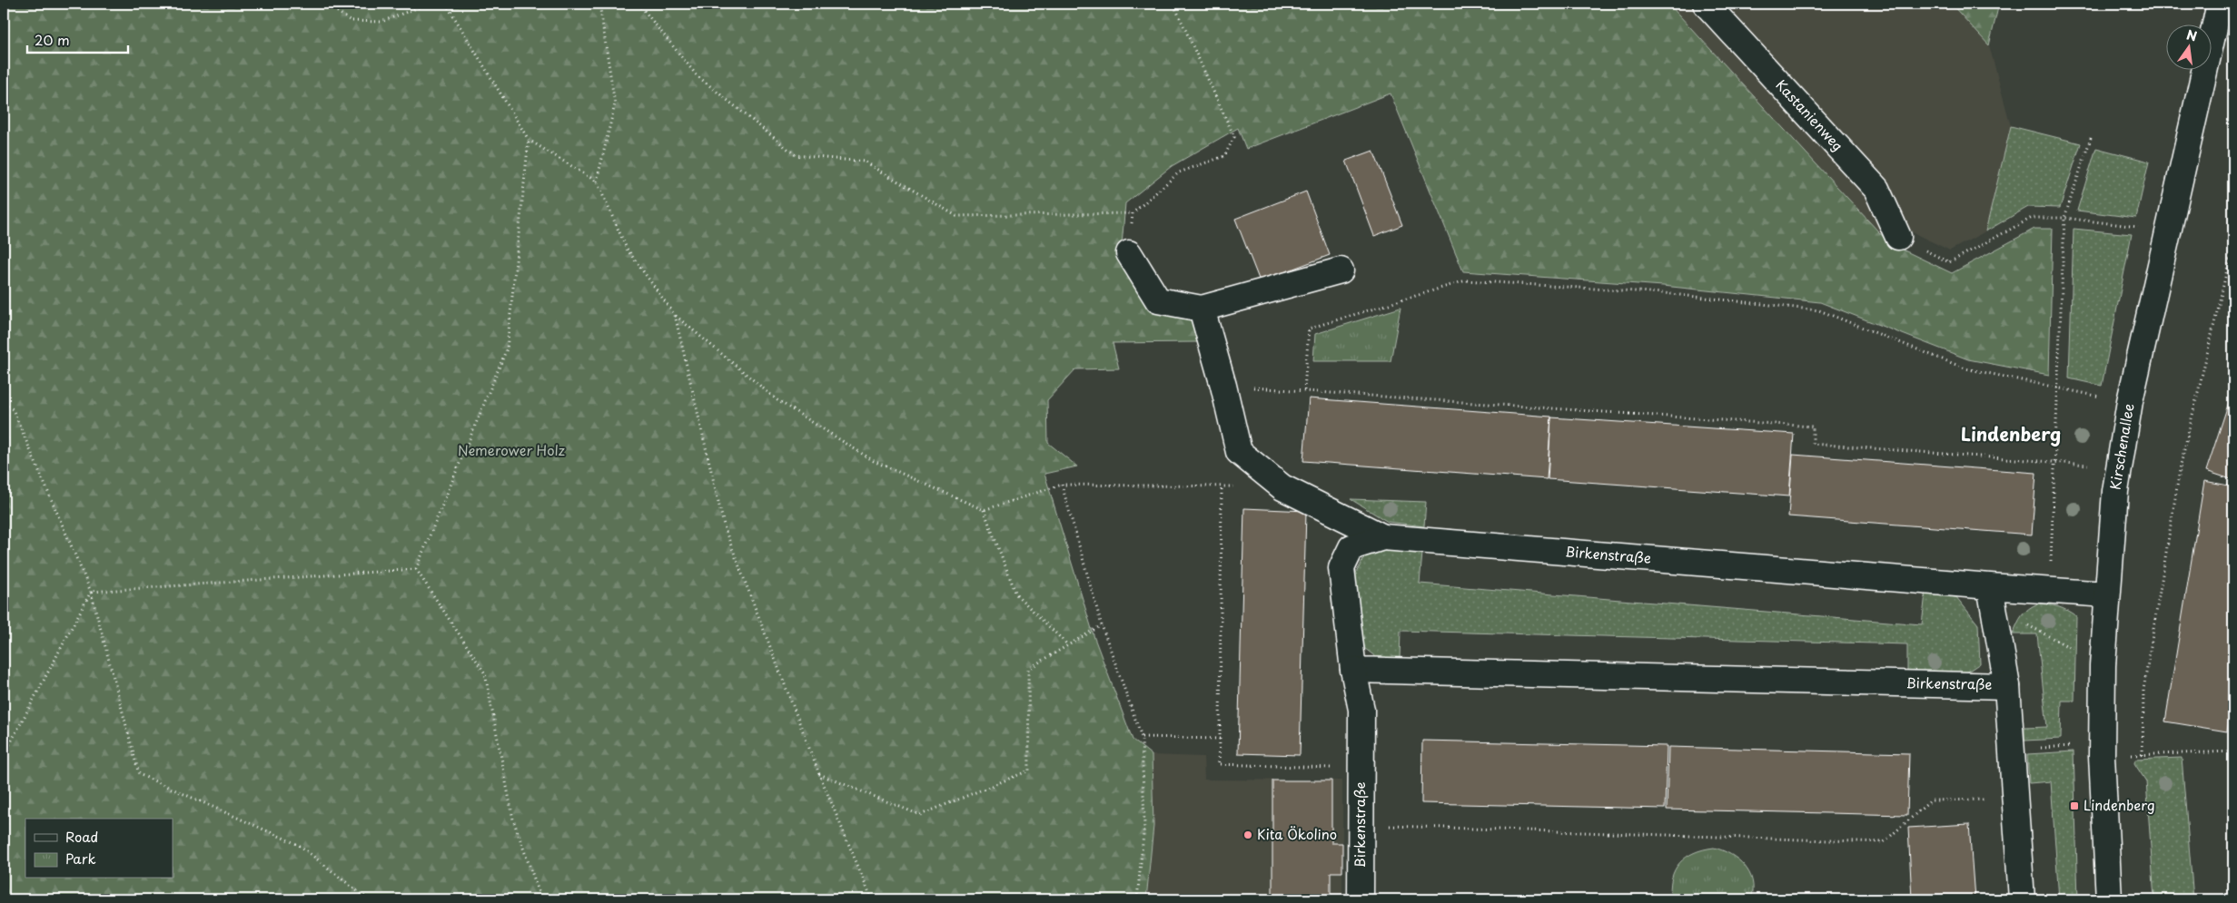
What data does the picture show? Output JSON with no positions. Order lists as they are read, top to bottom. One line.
{"streets":{"street":["Kastanienweg","Kirschenallee","Birkenstraße"]},"crossings":[["Kirschenallee","Birkenstraße"]],"districts":["Lindenberg"],"parks":["Nemerower Holz"],"places":{"transit":["Lindenberg"],"other":["Kita Ökolino"]},"legend":["Road","Park"],"scale_bar":"20 m","north":"top"}
